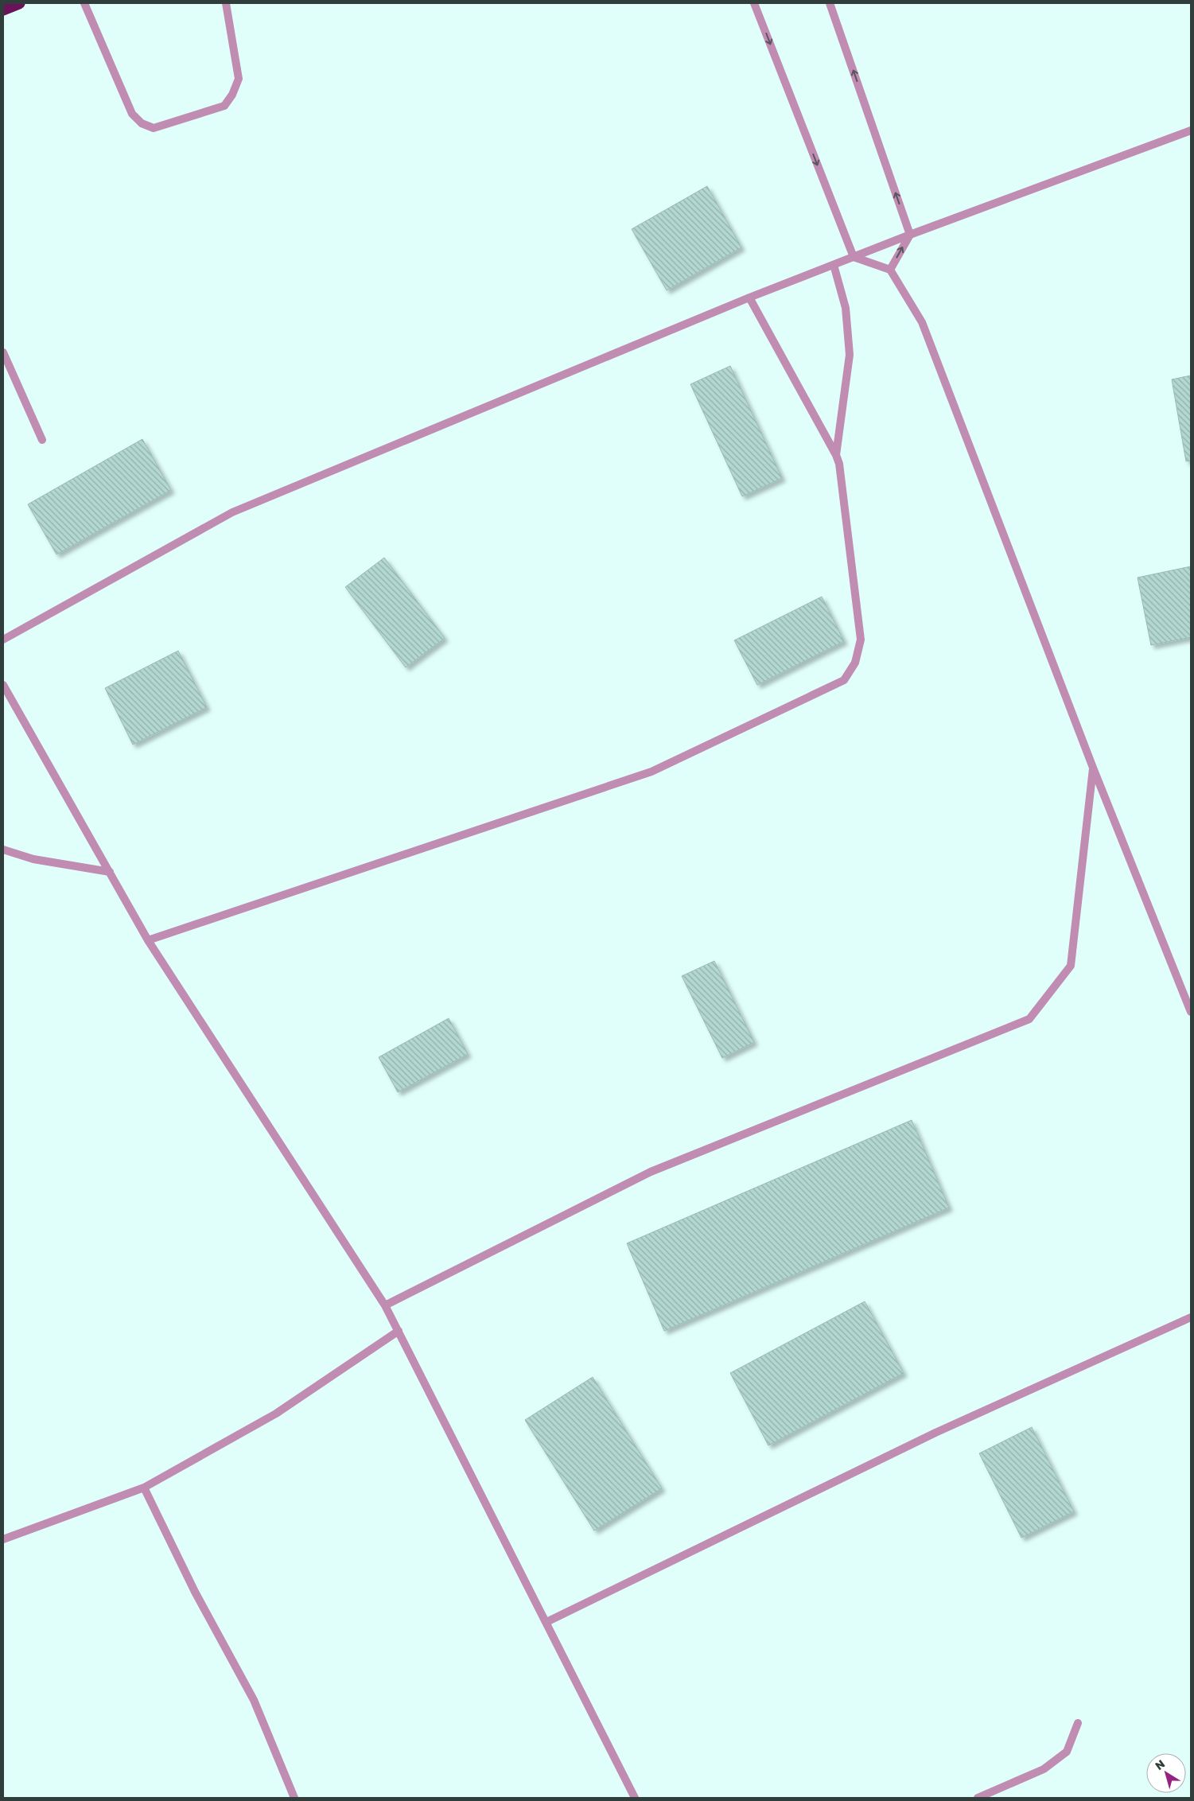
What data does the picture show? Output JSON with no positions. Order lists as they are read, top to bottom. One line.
{"north":"top left"}
